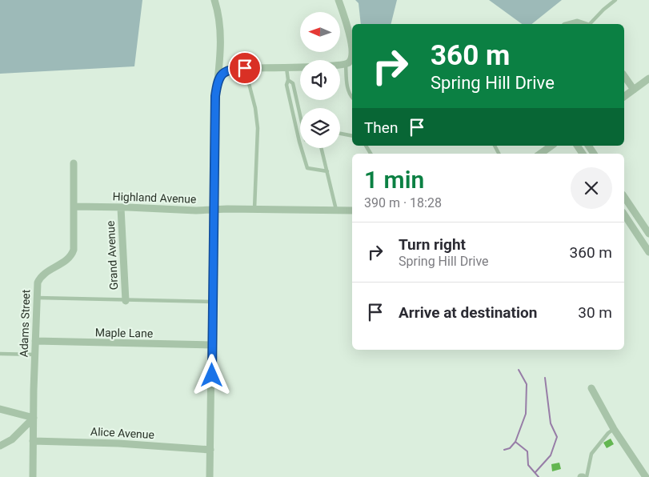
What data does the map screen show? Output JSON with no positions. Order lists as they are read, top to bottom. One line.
{"streets":{"street":["Highland Avenue","Grand Avenue","Adams Street","Maple Lane","Alice Avenue"]},"crossings":[["Highland Avenue","Grand Avenue"],["Highland Avenue","Adams Street"],["Adams Street","Maple Lane"],["Adams Street","Alice Avenue"]],"north":"left","page":{"turn":["360 m","Spring Hill Drive"],"then":"Then","heading":["1 min","390 m · 18:28"],"list":[{"name":"Turn right","note":"Spring Hill Drive","value":"360 m"},{"name":"Arrive at destination","value":"30 m"}]}}
